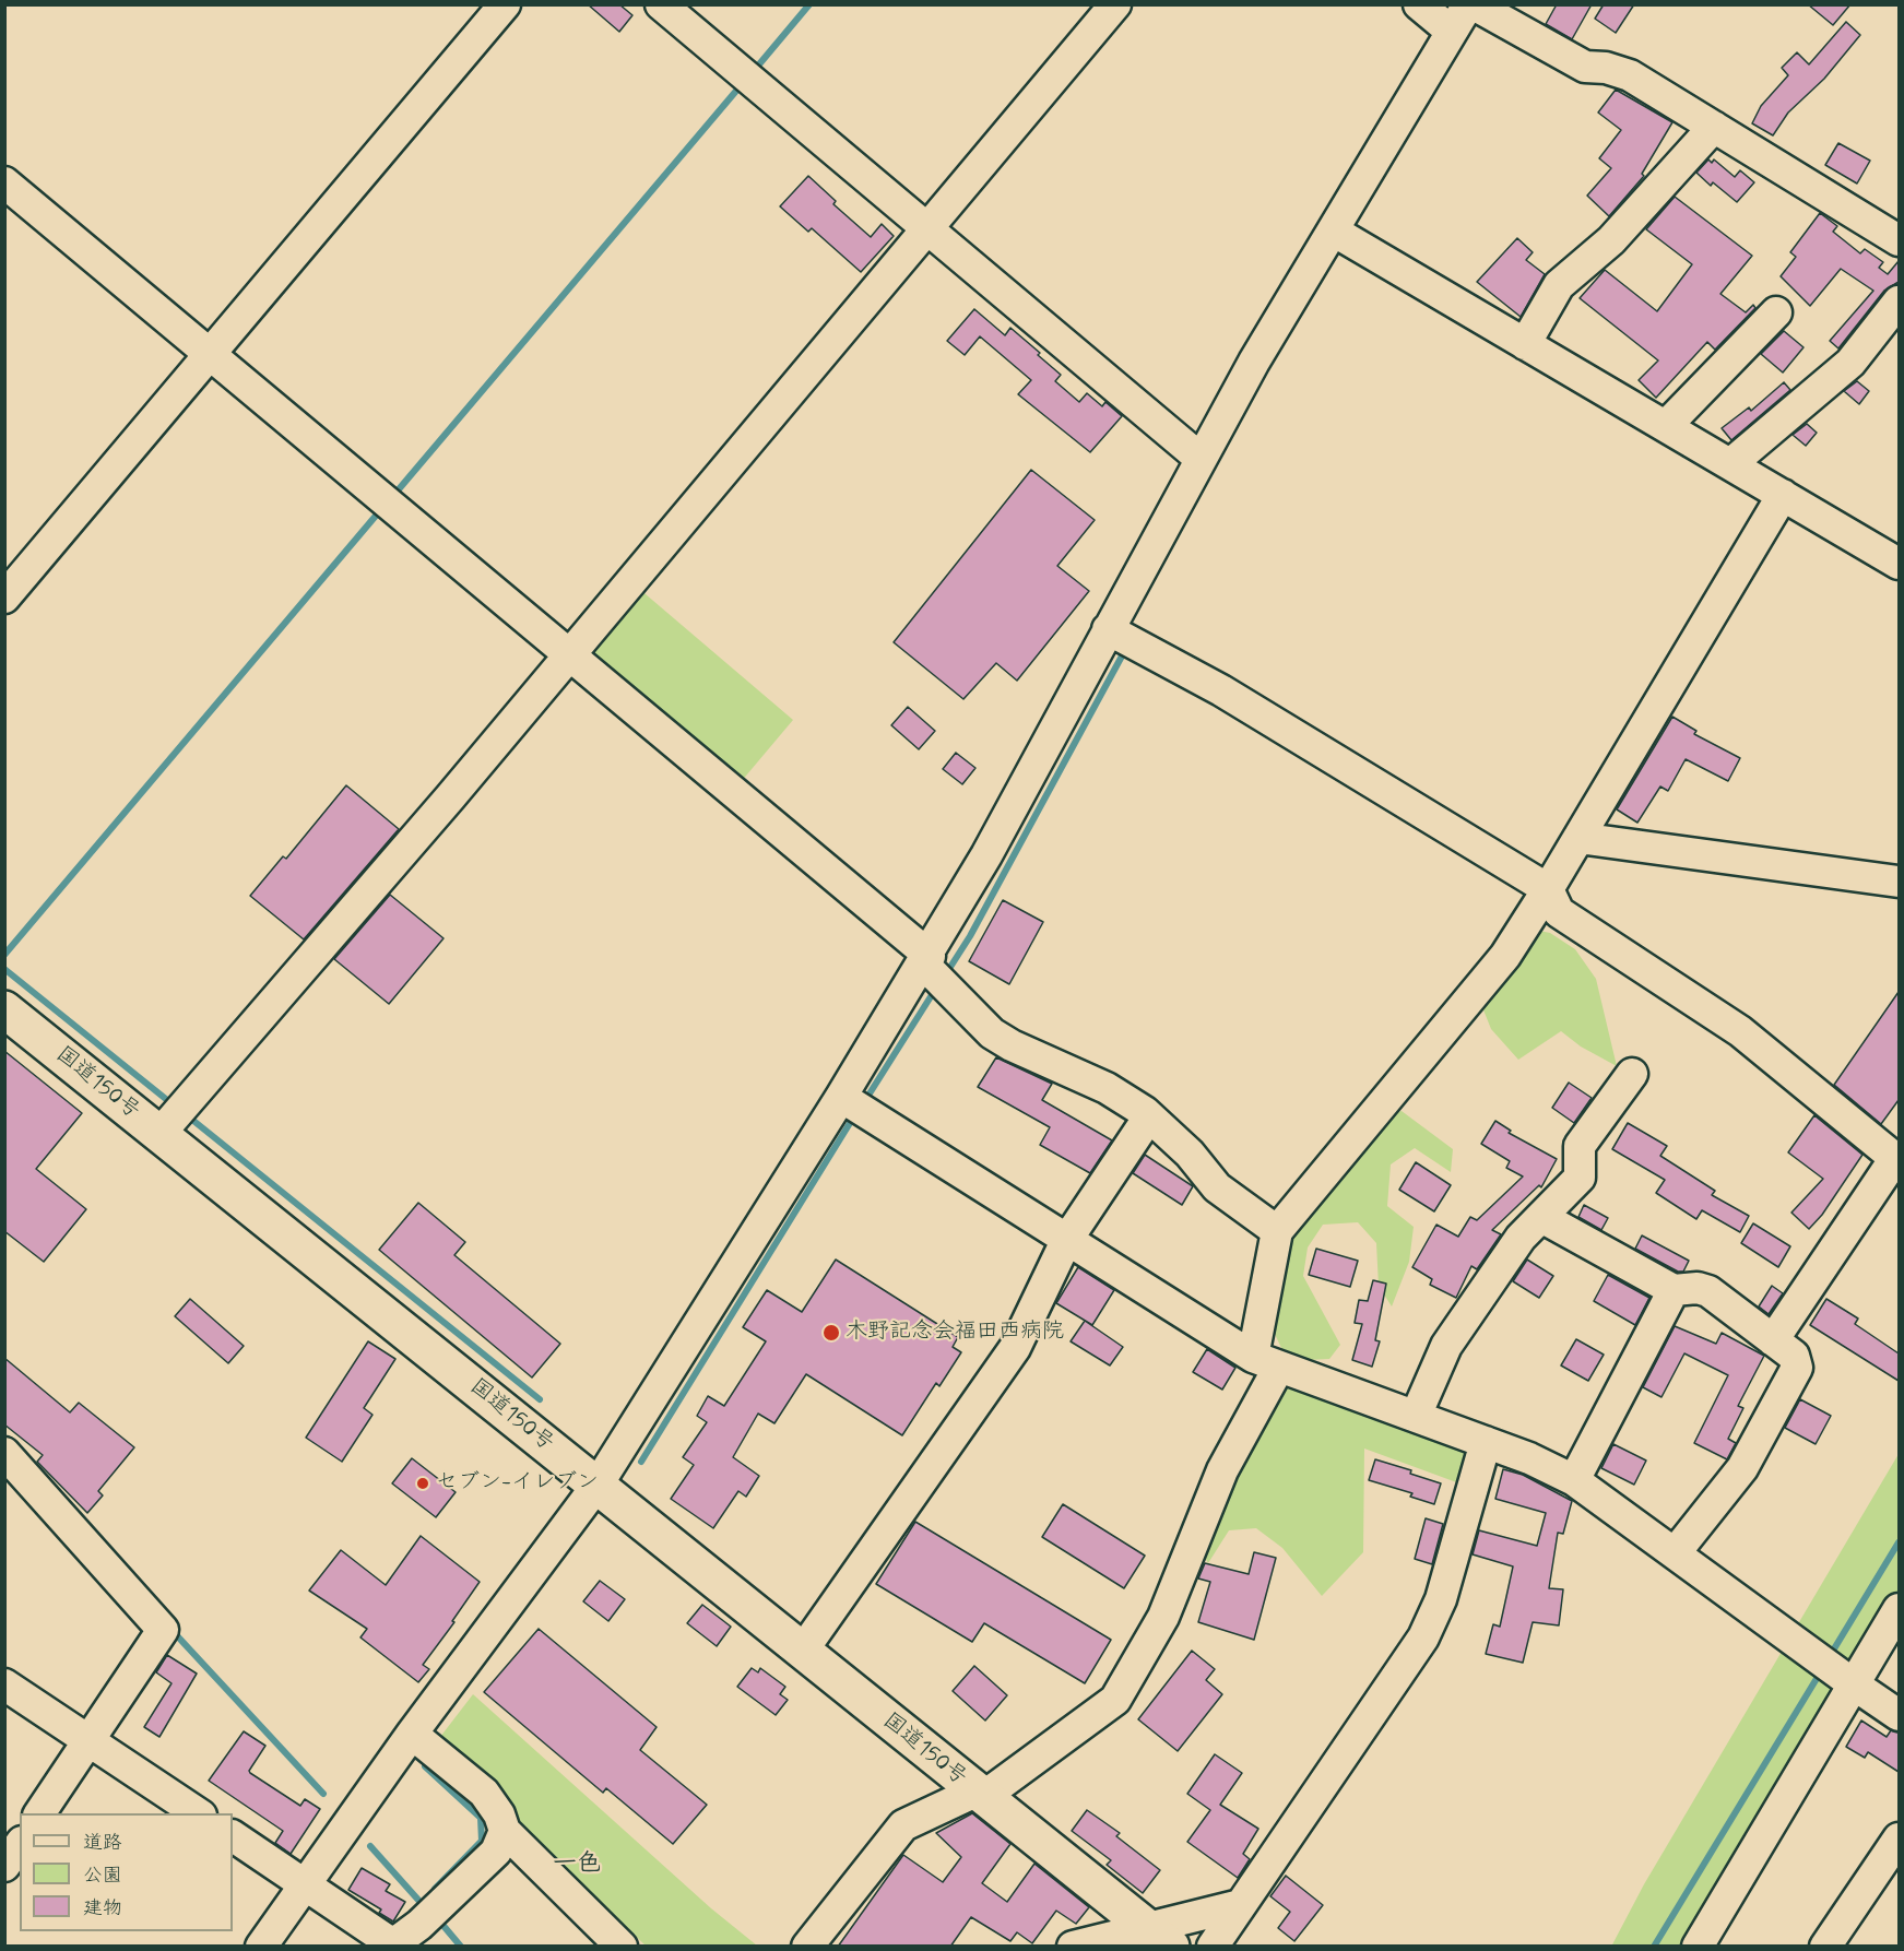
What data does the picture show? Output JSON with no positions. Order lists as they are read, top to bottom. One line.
{"streets":{"highway":["国道150号"]},"districts":["一色"],"places":["木野記念会福田西病院","セブン-イレブン"],"legend":["道路","公園","建物"]}
